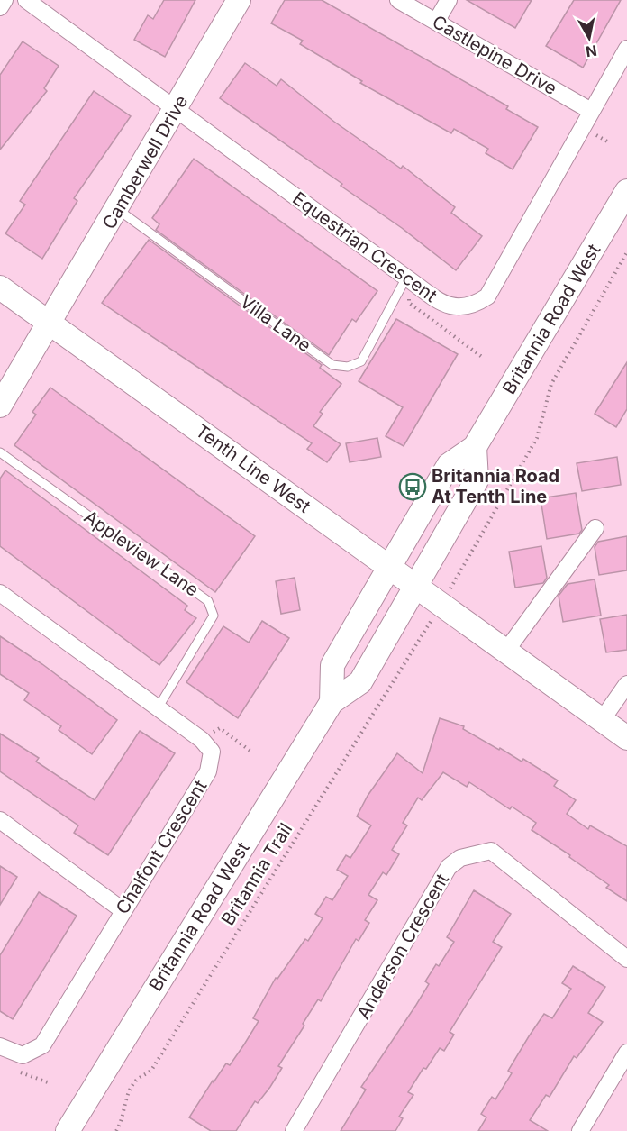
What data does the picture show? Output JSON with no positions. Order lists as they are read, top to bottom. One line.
{"streets":{"main road":["Camberwell Drive","Britannia Road West","Tenth Line West"],"street":["Castlepine Drive","Equestrian Crescent","Chalfont Crescent","Anderson Crescent"],"lane":["Villa Lane","Appleview Lane"],"path":["Britannia Trail"]},"crossings":[["Castlepine Drive","Equestrian Crescent"],["Camberwell Drive","Equestrian Crescent"],["Camberwell Drive","Villa Lane"],["Camberwell Drive","Tenth Line West"],["Equestrian Crescent","Villa Lane"],["Britannia Road West","Tenth Line West"]],"places":{"bus stop":["Britannia Road At Tenth Line"]},"north":"bottom"}
